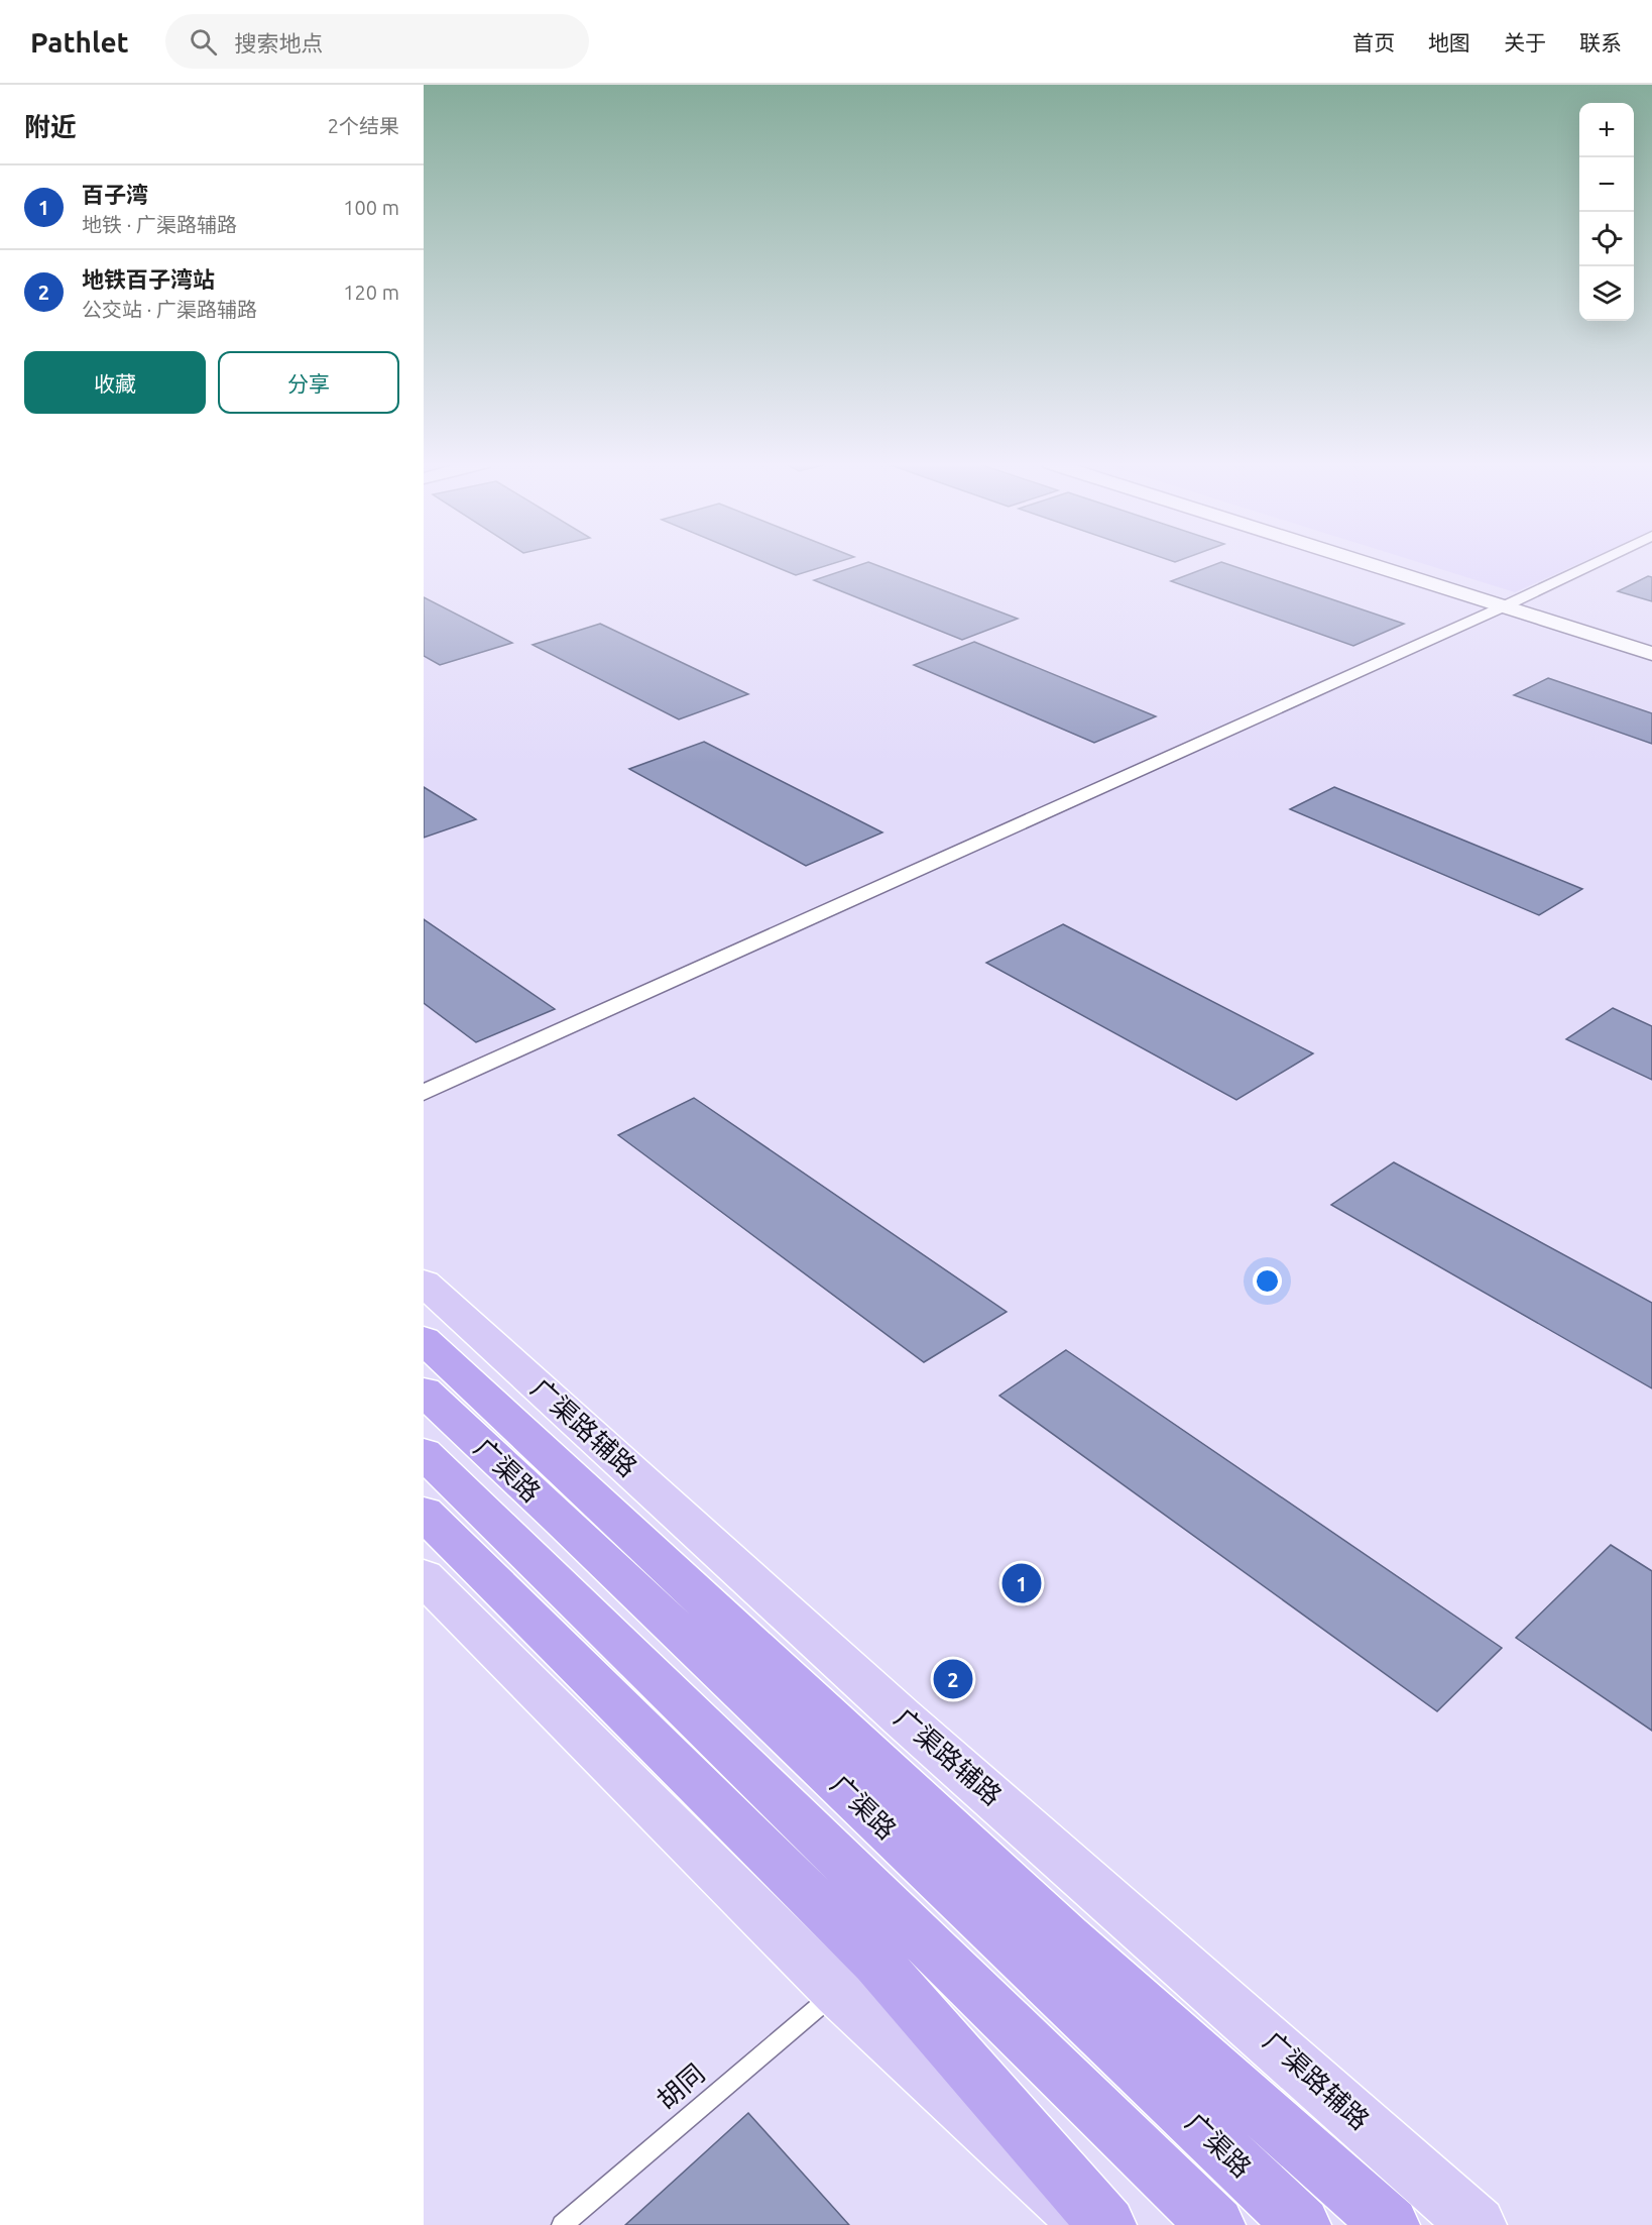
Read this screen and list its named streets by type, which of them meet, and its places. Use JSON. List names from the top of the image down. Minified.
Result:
{"streets":{"highway":["广渠路"],"main road":["广渠路辅路"],"lane":["胡同"]},"page":{"header":"Pathlet","search":"搜索地点","nav":["首页","地图","关于","联系"],"heading":["附近","2个结果"],"map_buttons":["+","−"],"list":[{"mark":"1","name":"百子湾","note":"地铁 · 广渠路辅路","value":"100 m"},{"mark":"2","name":"地铁百子湾站","note":"公交站 · 广渠路辅路","value":"120 m"}],"buttons":["收藏","分享"],"pins":["1","2"]}}
